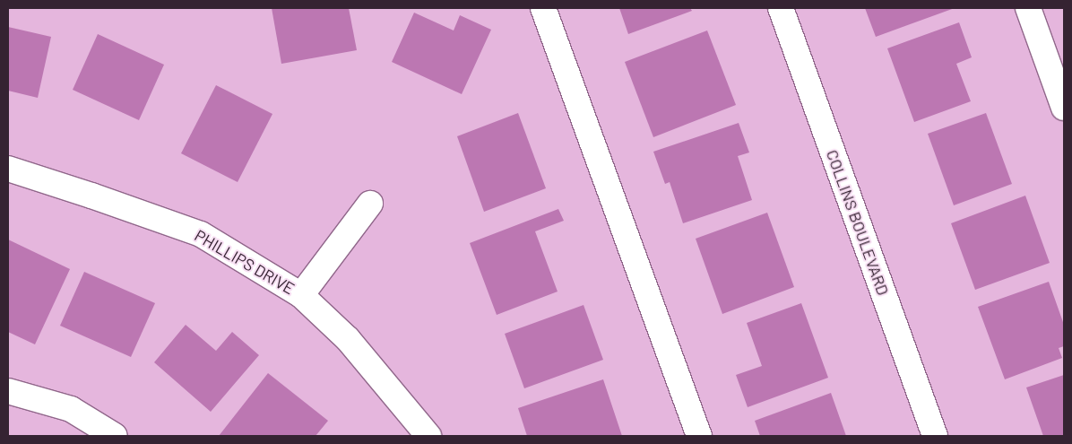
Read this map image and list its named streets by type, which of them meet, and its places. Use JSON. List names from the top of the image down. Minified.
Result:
{"streets":{"street":["COLLINS BOULEVARD","PHILLIPS DRIVE"]}}
